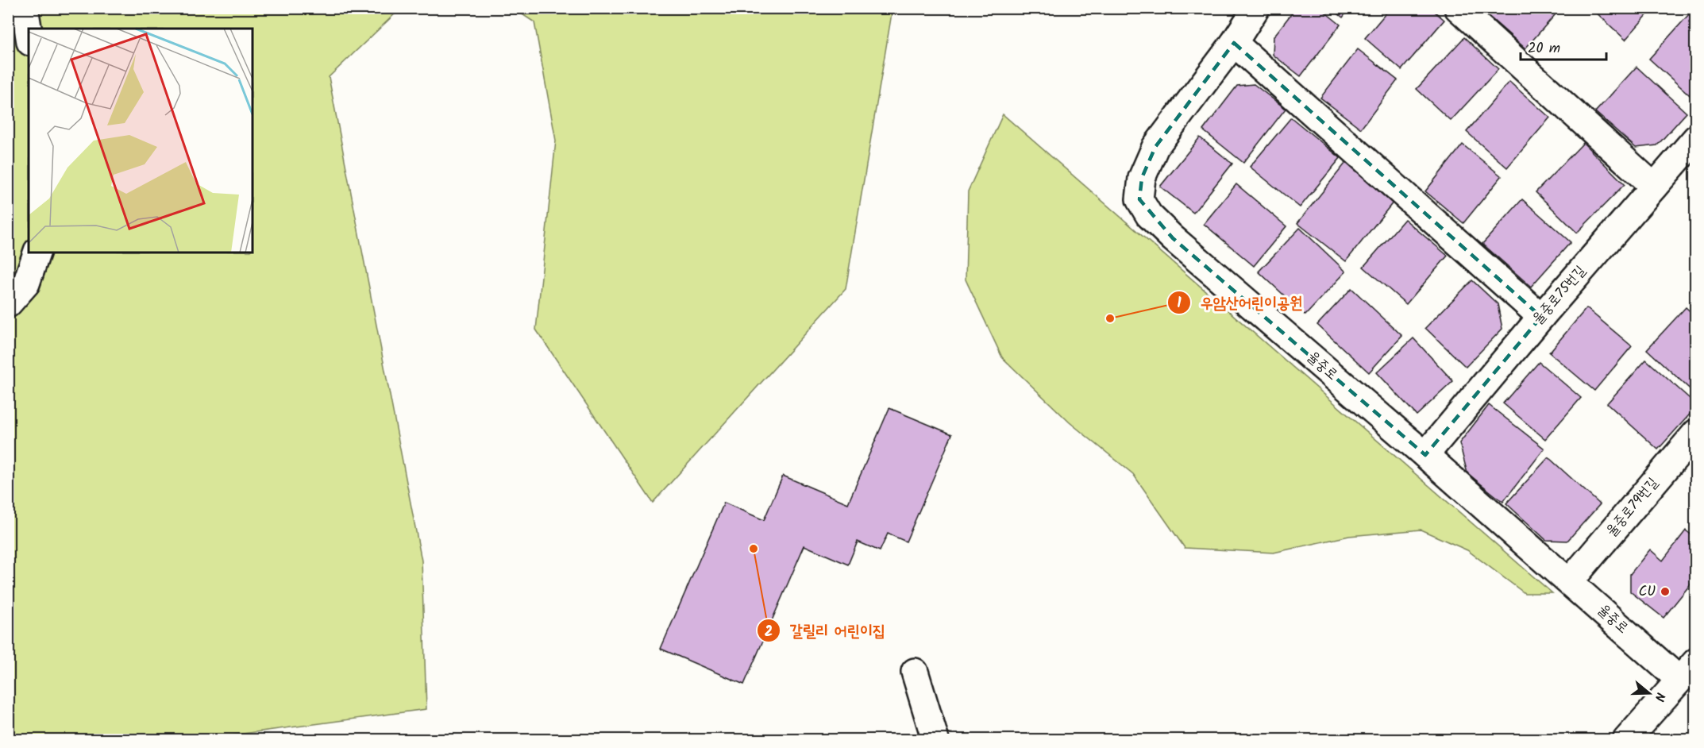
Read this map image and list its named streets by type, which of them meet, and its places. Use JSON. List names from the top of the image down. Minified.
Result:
{"streets":{"street":["율중로75번길","율중로","율중로79번길"]},"crossings":[["율중로75번길","율중로"],["율중로","율중로79번길"]],"places":["우암산어린이공원","갈릴리 어린이집","CU"],"scale_bar":"20 m","north":"right"}
